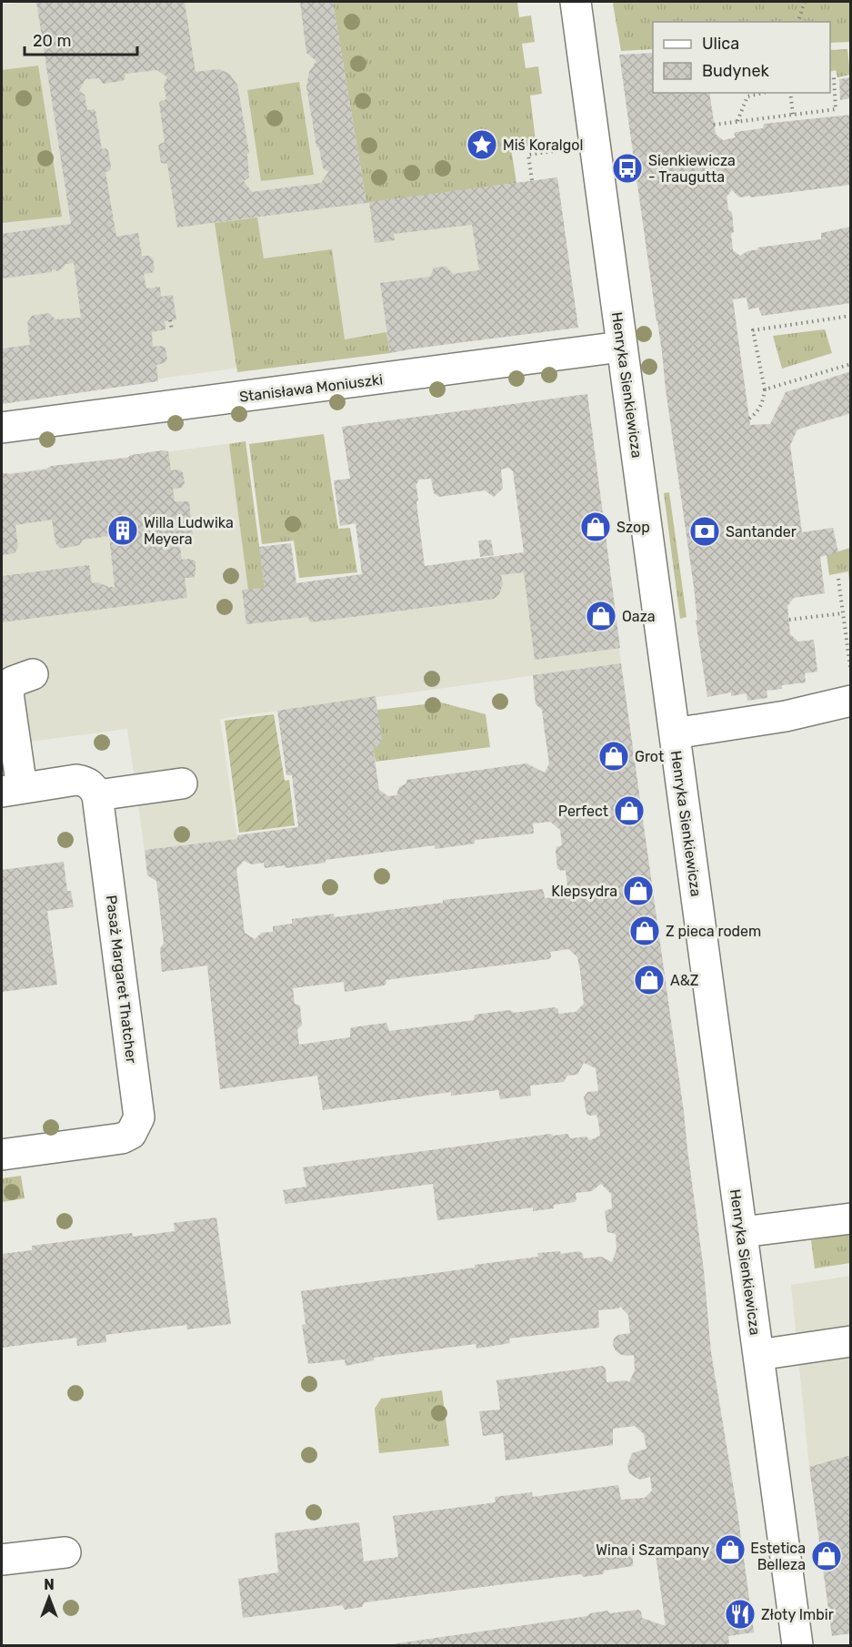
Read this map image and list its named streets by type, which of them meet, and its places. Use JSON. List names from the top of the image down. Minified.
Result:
{"streets":{"street":["Henryka Sienkiewicza","Stanisława Moniuszki","Pasaż Margaret Thatcher"]},"crossings":[["Henryka Sienkiewicza","Stanisława Moniuszki"]],"places":{"place":["Miś Koralgol"],"bus stop":["Sienkiewicza - Traugutta"],"shop":["Szop","Oaza","Grot","Perfect","Klepsydra","Z pieca rodem","A&Z","Wina i Szampany","Estetica Belleza"],"building":["Willa Ludwika Meyera"],"bank":["Santander"],"restaurant":["Złoty Imbir"]},"legend":["Ulica","Budynek"],"scale_bar":"20 m","north":"top"}
